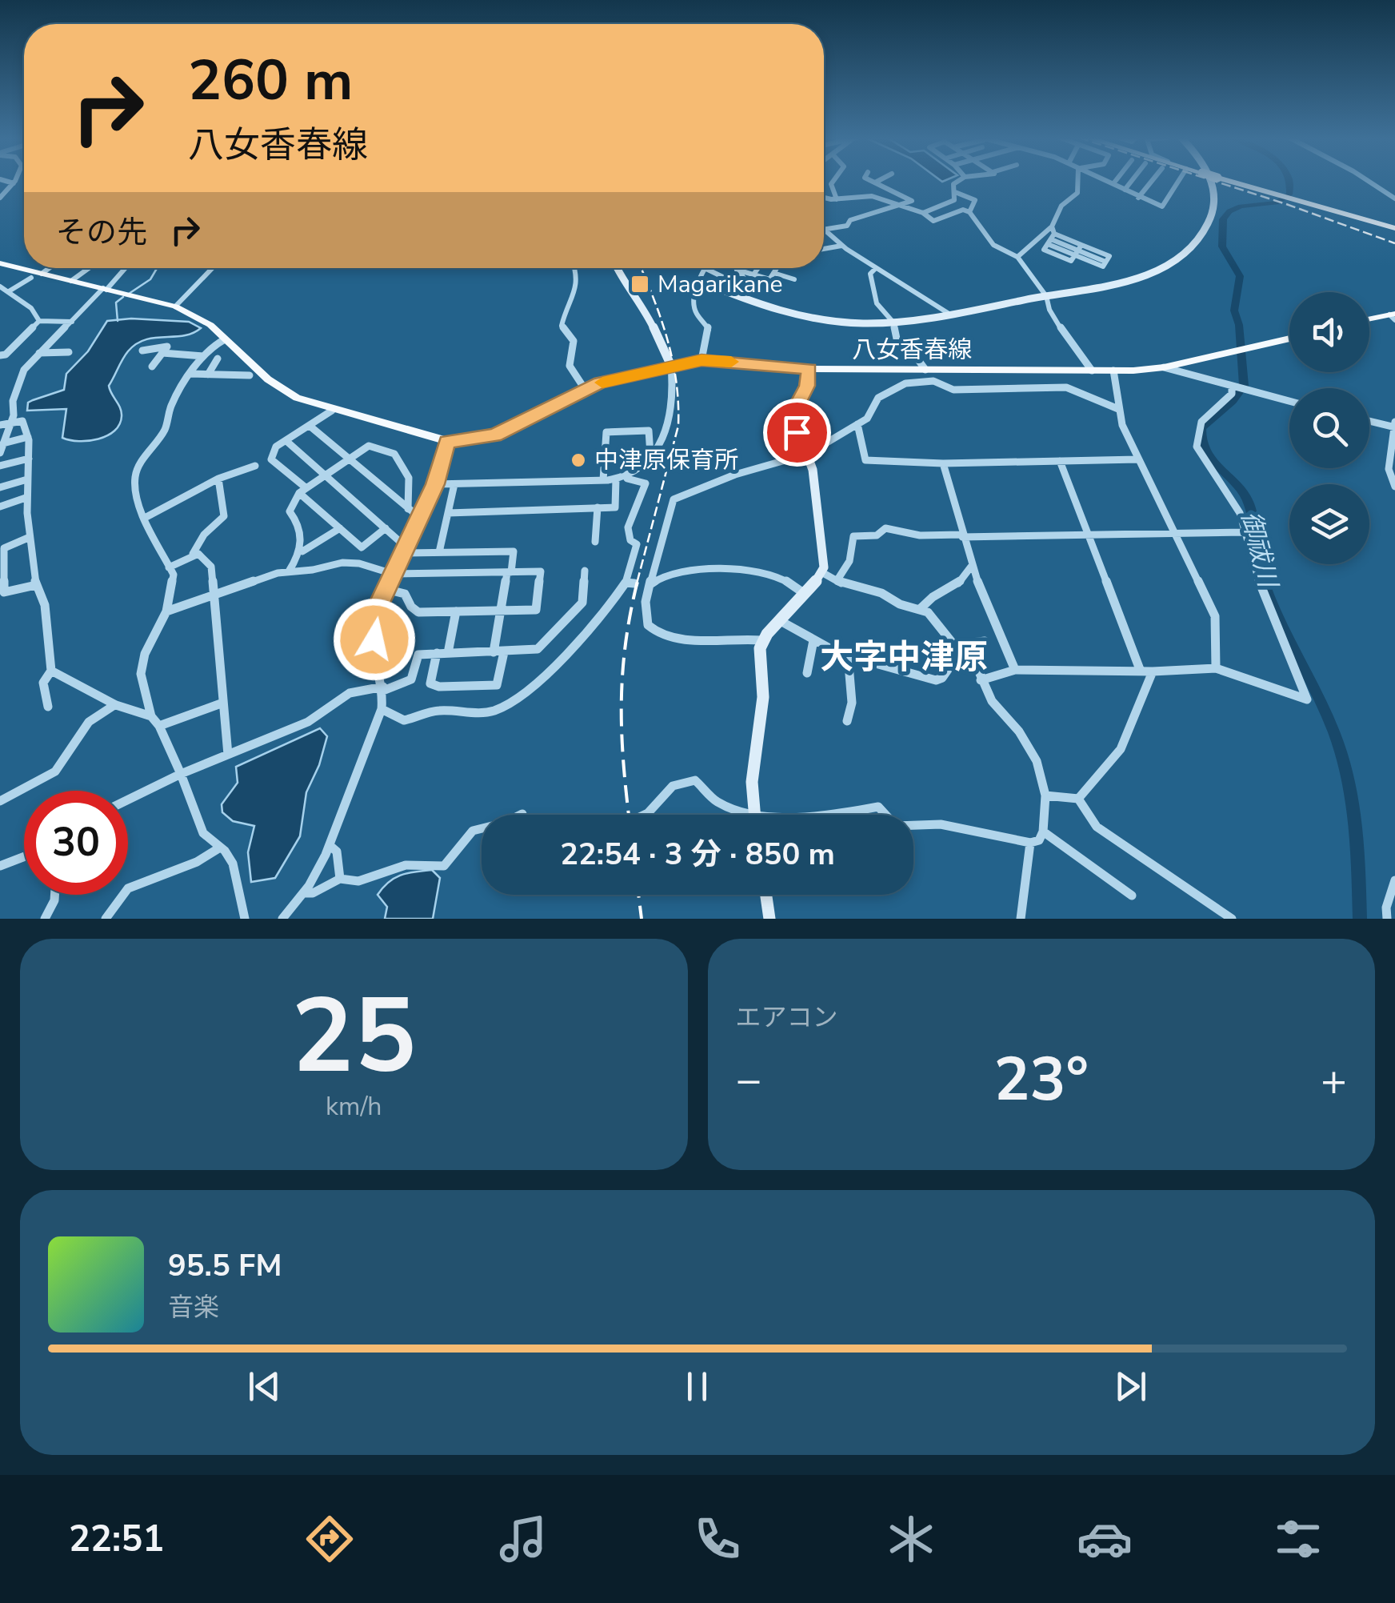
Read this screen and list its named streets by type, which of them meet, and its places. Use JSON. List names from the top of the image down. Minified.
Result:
{"streets":{"main road":["八女香春線"]},"districts":["大字中津原"],"water":["御祓川"],"places":{"transit":["Magarikane"],"other":["中津原保育所"]},"page":{"turn":["260 m","八女香春線"],"then":"その先","limit":"30","trip":"22:54 · 3 分 · 850 m","tile":[["25","km/h"],"エアコン"],"heat":["−","23°","+"],"song":["95.5 FM","音楽"],"tabs":"22:51"}}
